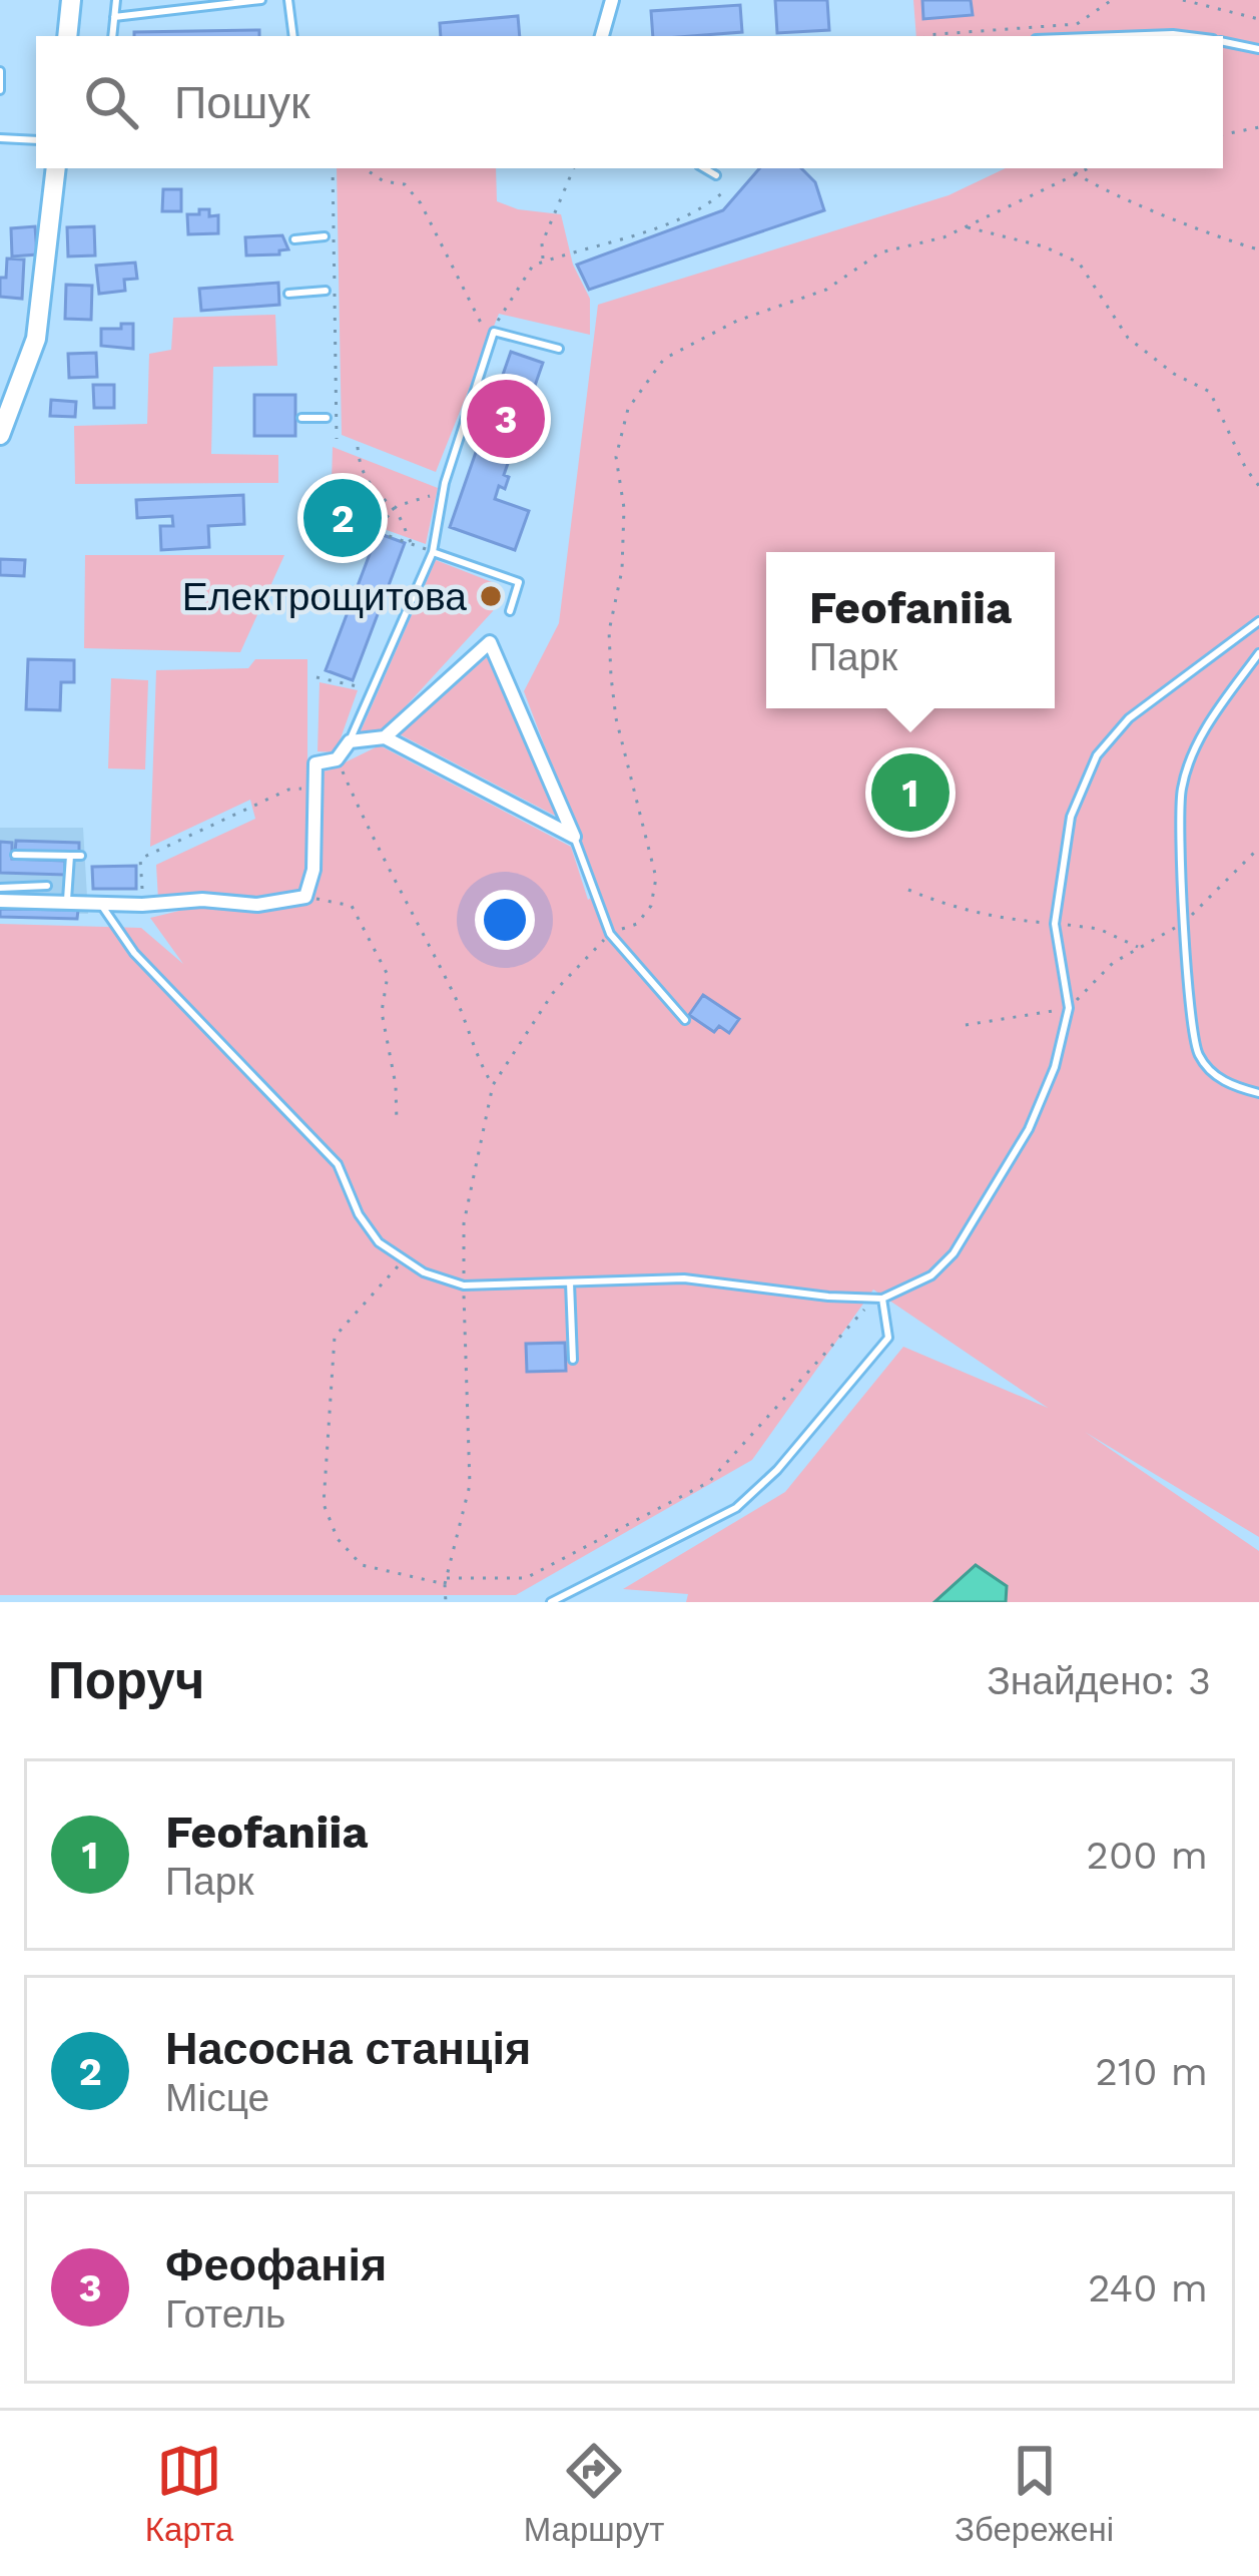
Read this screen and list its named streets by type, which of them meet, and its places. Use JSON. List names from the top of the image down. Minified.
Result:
{"places":["Електрощитова"],"page":{"search":"Пошук","pins":["3","2","1"],"popup":["Feofaniia","Парк"],"heading":["Поруч","Знайдено: 3"],"list":[{"mark":"1","name":"Feofaniia","note":"Парк","value":"200 m"},{"mark":"2","name":"Насосна станція","note":"Місце","value":"210 m"},{"mark":"3","name":"Феофанія","note":"Готель","value":"240 m"}],"nav":["Карта","Маршрут","Збережені"]}}
